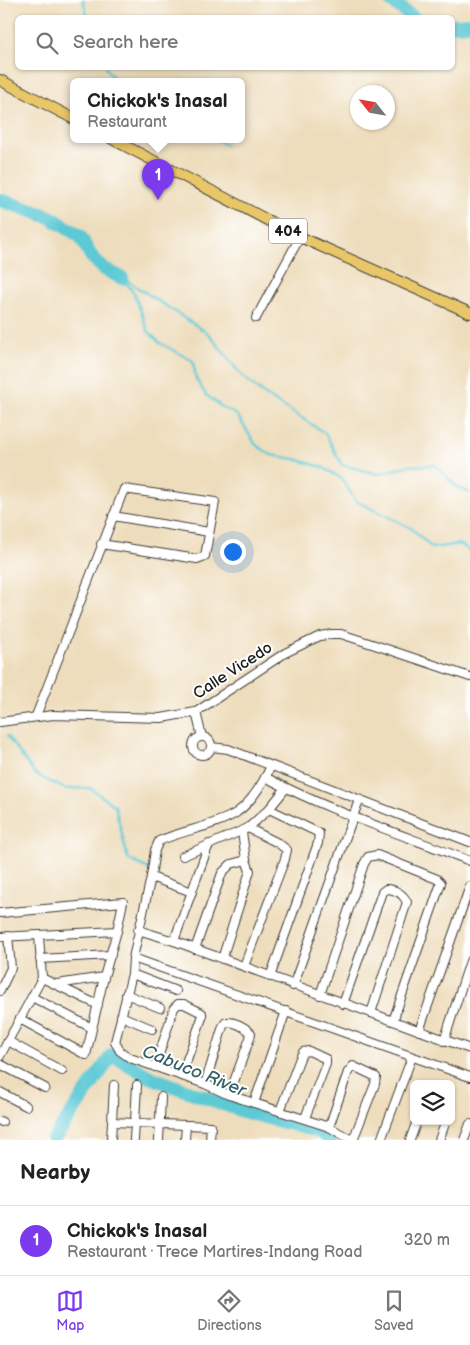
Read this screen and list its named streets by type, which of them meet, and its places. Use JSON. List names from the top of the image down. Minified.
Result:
{"streets":{"main road":["404"],"street":["Calle Vicedo"]},"water":["Cabuco River"],"north":"top left","page":{"search":"Search here","popup":["Chickok's Inasal","Restaurant"],"pins":"1","heading":"Nearby","list":[{"mark":"1","name":"Chickok's Inasal","note":"Restaurant · Trece Martires-Indang Road","value":"320 m"}],"nav":["Map","Directions","Saved"]}}
